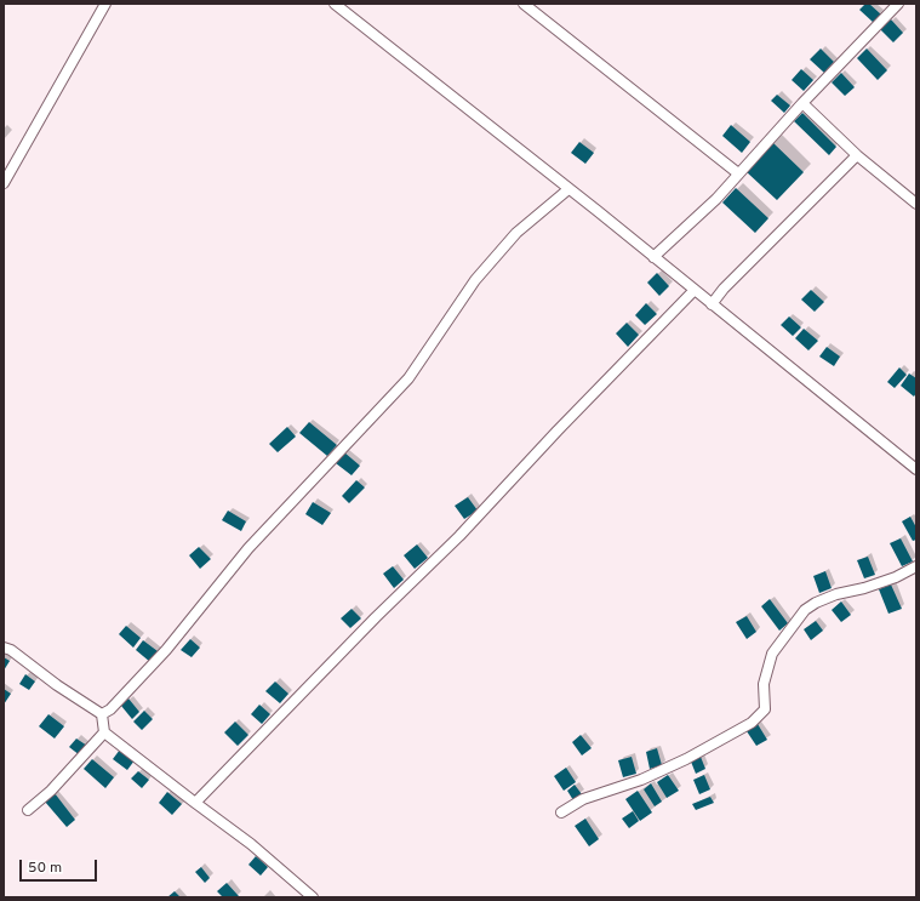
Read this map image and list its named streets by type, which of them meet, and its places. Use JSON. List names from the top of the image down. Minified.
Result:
{"scale_bar":"50 m"}
